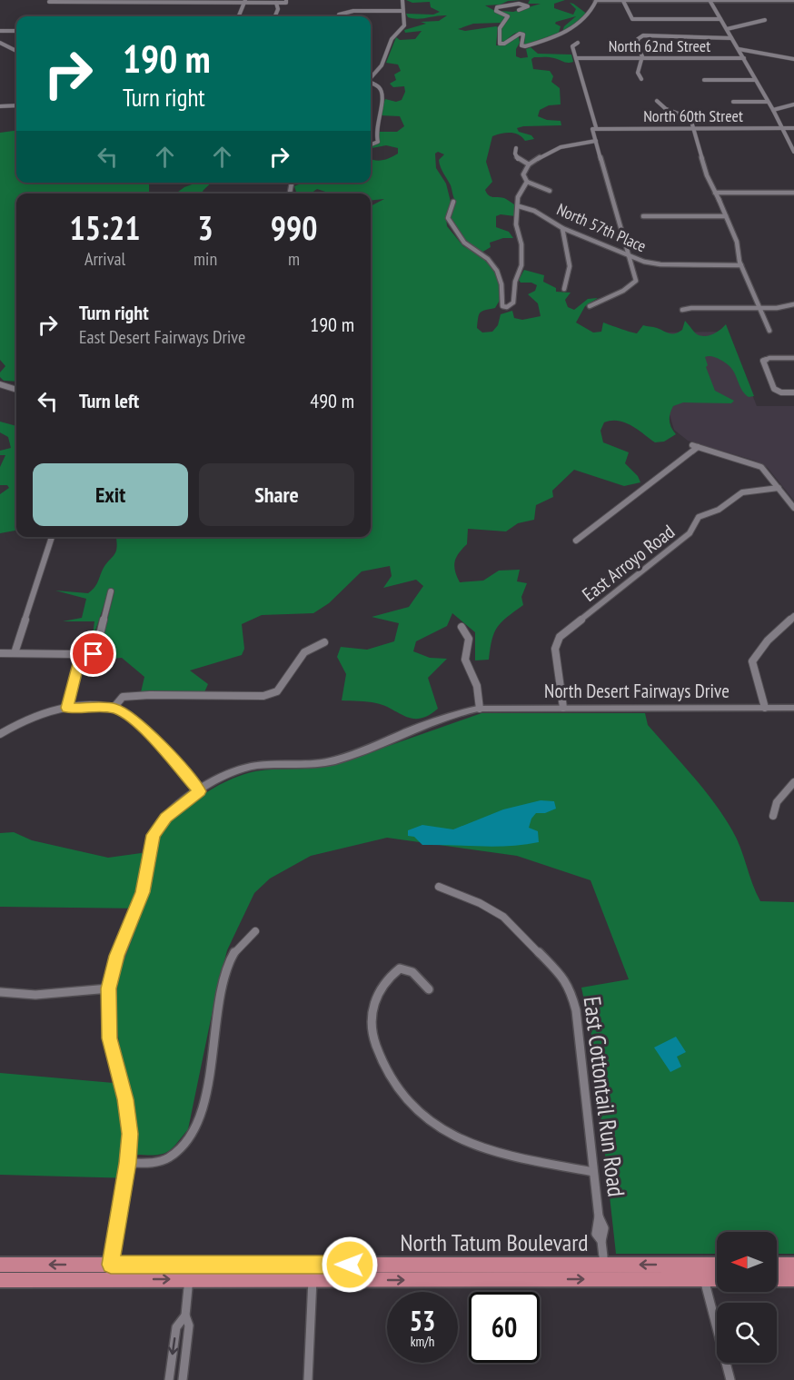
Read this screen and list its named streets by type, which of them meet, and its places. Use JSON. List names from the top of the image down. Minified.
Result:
{"streets":{"main road":["North Tatum Boulevard"],"street":["North 62nd Street","North 60th Street","North 57th Place","East Arroyo Road","North Desert Fairways Drive","East Cottontail Run Road"]},"crossings":[["East Arroyo Road","North Desert Fairways Drive"],["North Desert Fairways Drive","North Tatum Boulevard"],["East Cottontail Run Road","North Tatum Boulevard"]],"north":"left","page":{"turn":["190 m","Turn right"],"eta":["15:21","Arrival","3","min","990","m"],"list":[{"name":"Turn right","note":"East Desert Fairways Drive","value":"190 m"},{"name":"Turn left","value":"490 m"}],"buttons":["Exit","Share"],"speed":"53 km/h","limit":"60"}}
